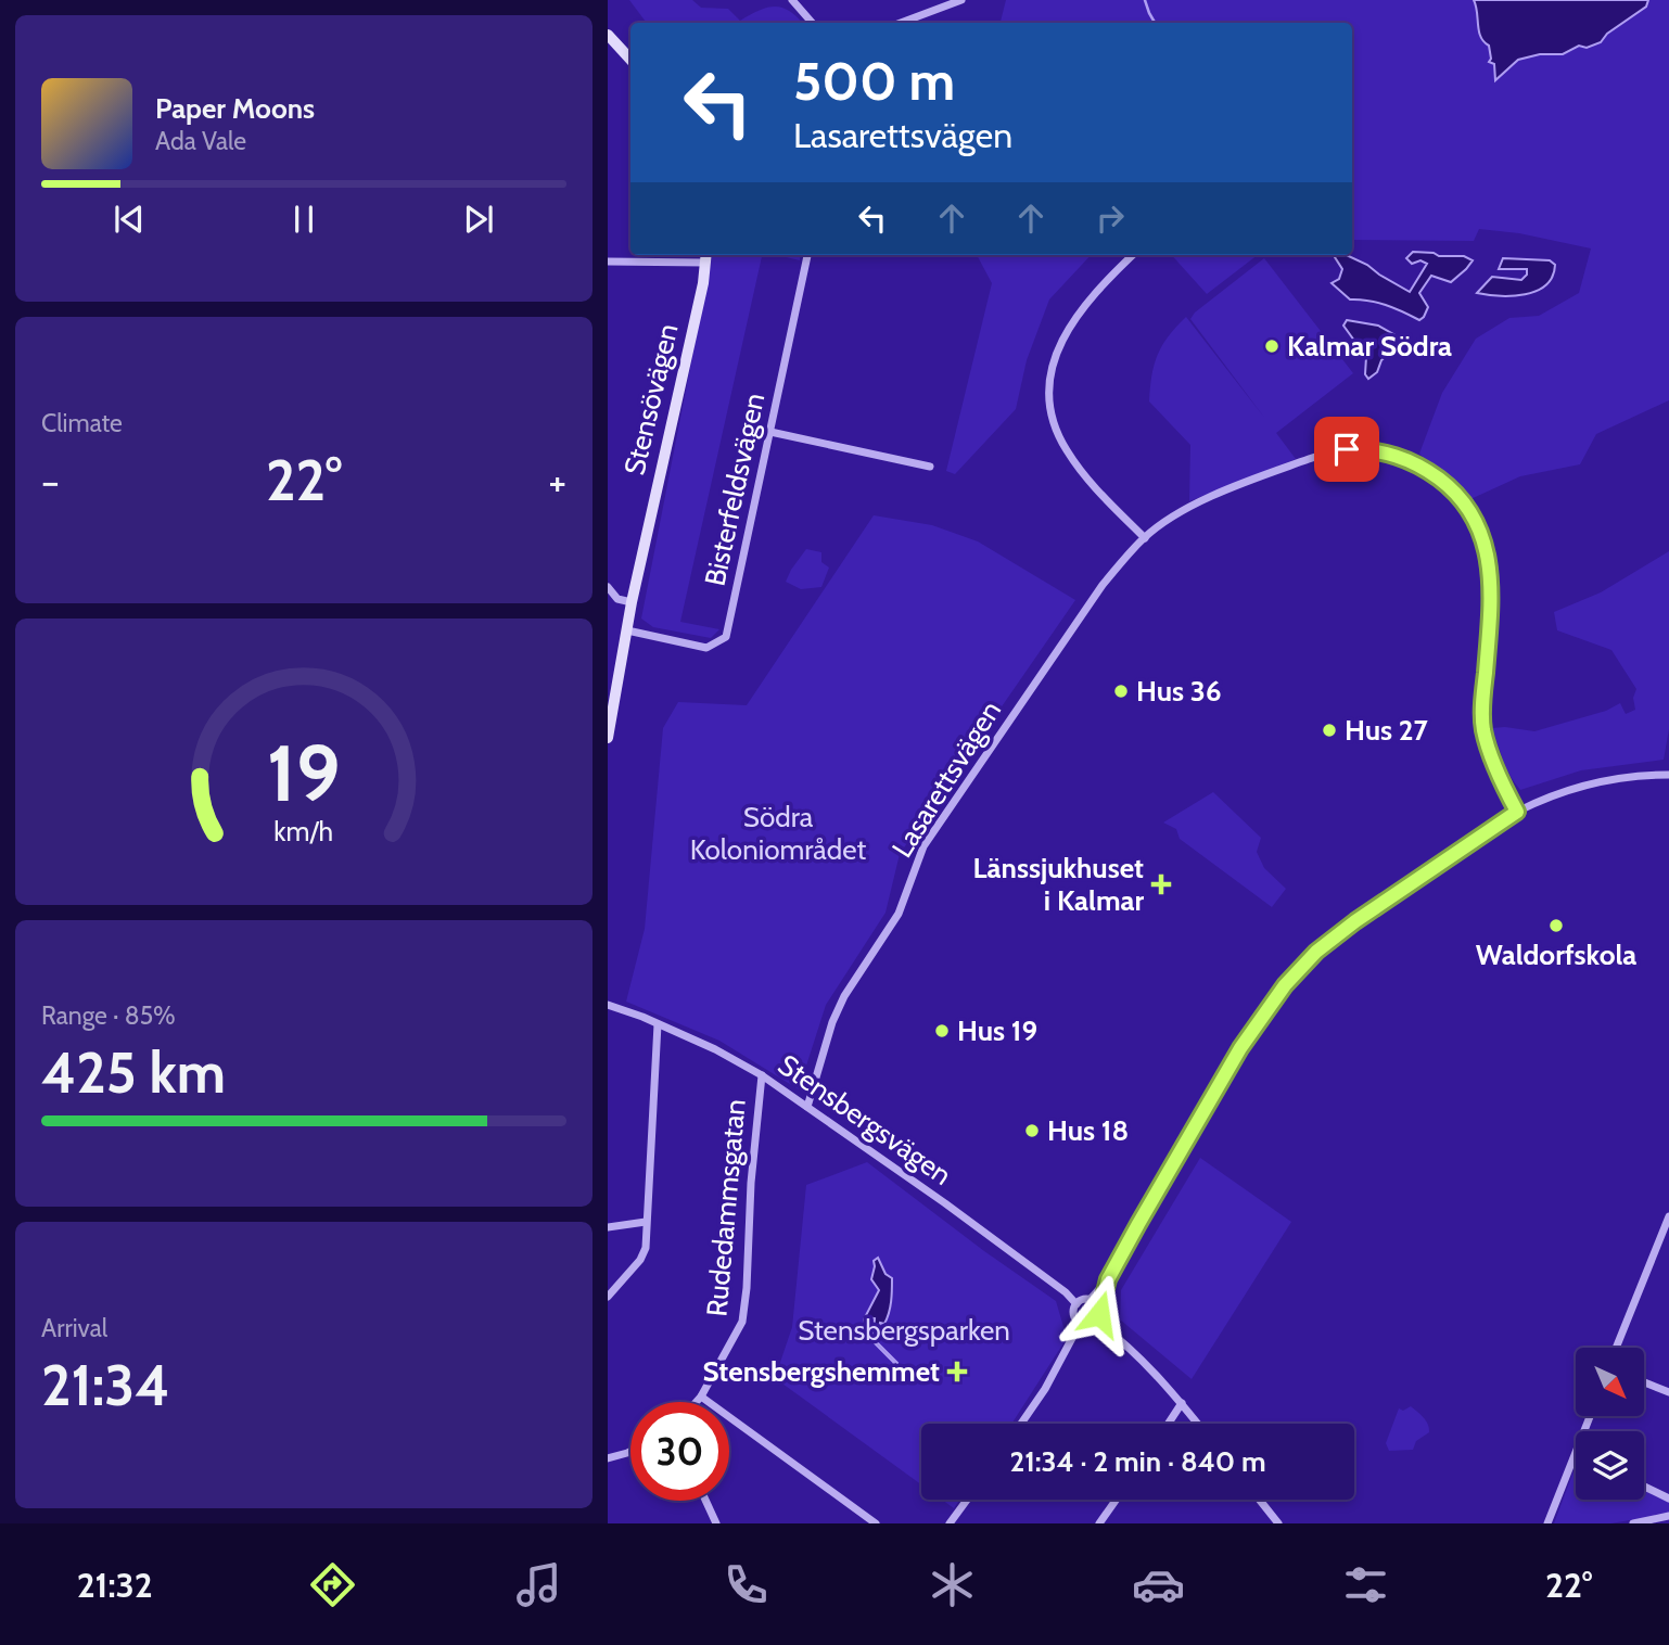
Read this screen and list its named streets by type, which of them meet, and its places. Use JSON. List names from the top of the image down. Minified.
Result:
{"streets":{"street":["Stensövägen","Bisterfeldsvägen","Lasarettsvägen","Stensbergsvägen","Rudedammsgatan"]},"crossings":[["Stensövägen","Bisterfeldsvägen"],["Lasarettsvägen","Stensbergsvägen"],["Stensbergsvägen","Rudedammsgatan"]],"parks":["Södra Koloniområdet","Stensbergsparken"],"places":{"other":["Kalmar Södra","Hus 36","Hus 27","Waldorfskola","Hus 19","Hus 18"],"health":["Länssjukhuset i Kalmar","Stensbergshemmet"]},"north":"bottom right","page":{"turn":["500 m","Lasarettsvägen"],"song":["Paper Moons","Ada Vale"],"tile":["Climate",["Range · 85%","425 km"],["Arrival","21:34"]],"heat":["−","22°","+"],"limit":"30","trip":"21:34 · 2 min · 840 m","tabs":["21:32","22°"],"gauge":["19","km/h"]}}
